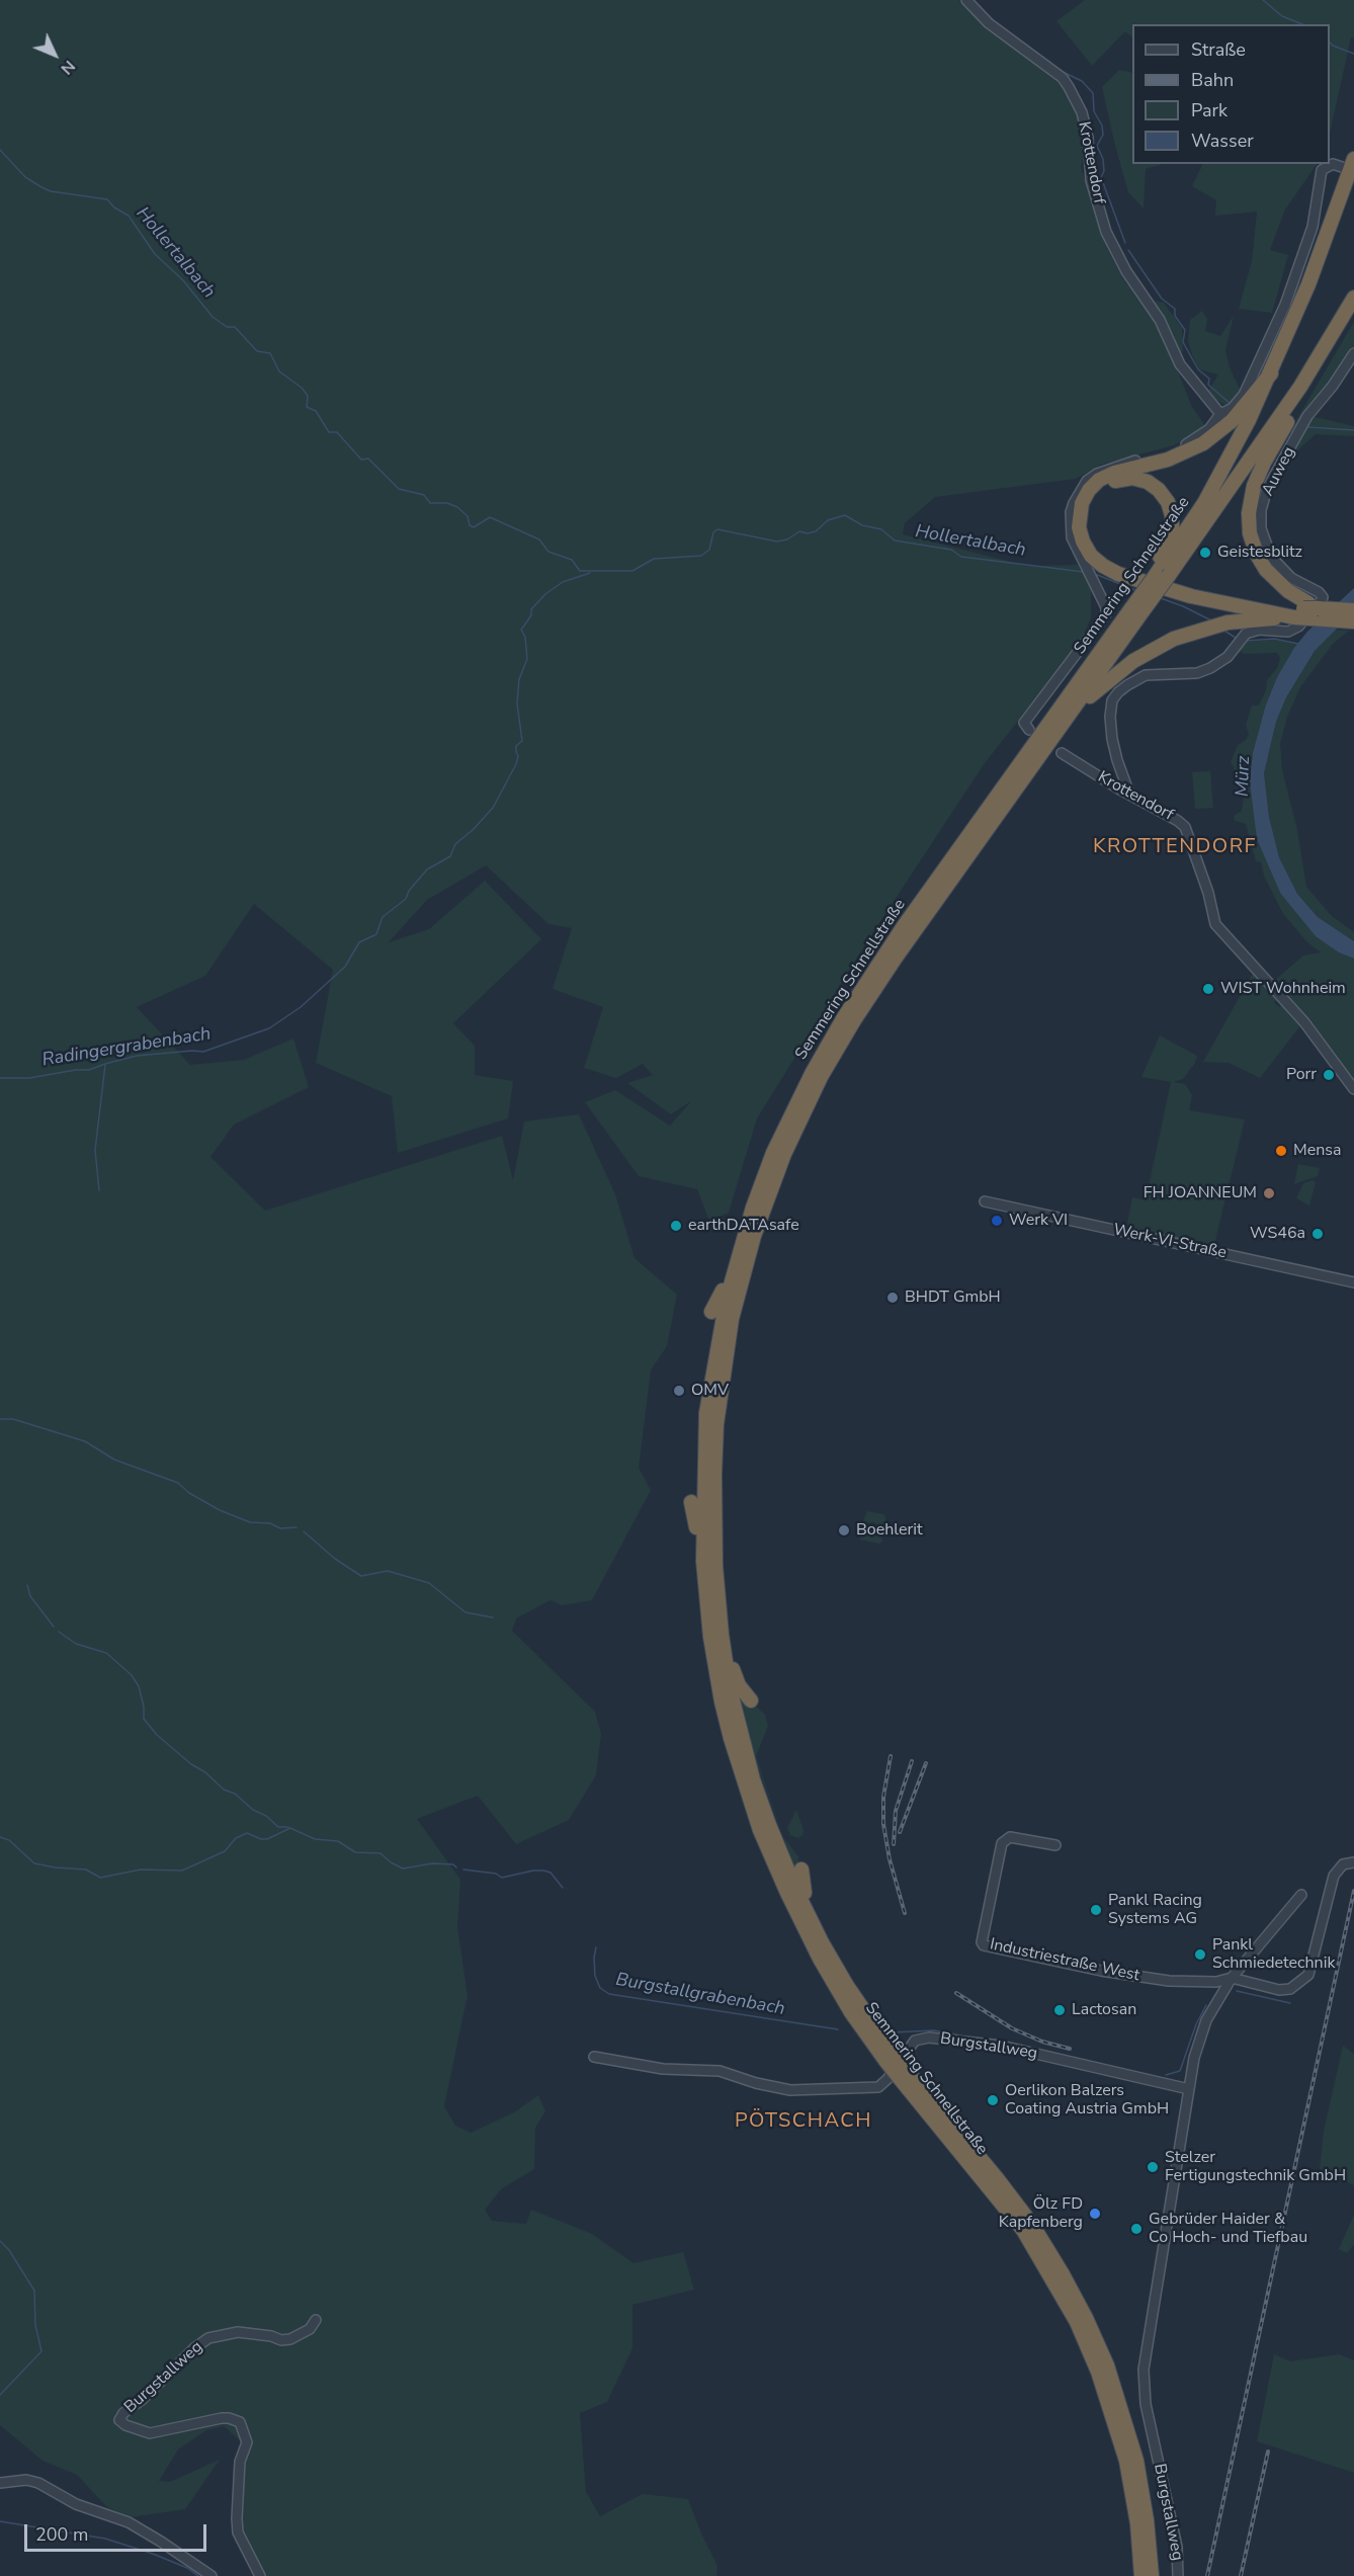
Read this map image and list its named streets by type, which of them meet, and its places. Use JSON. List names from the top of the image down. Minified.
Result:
{"streets":{"highway":["Semmering Schnellstraße"],"street":["Krottendorf","Auweg","Werk-VI-Straße","Industriestraße West","Burgstallweg"]},"crossings":[["Krottendorf","Auweg"],["Industriestraße West","Burgstallweg"]],"districts":["KROTTENDORF","PÖTSCHACH"],"water":["Hollertalbach","Mürz","Radingergrabenbach","Burgstallgrabenbach"],"places":["Geistesblitz","WIST Wohnheim","Porr","Mensa","FH JOANNEUM","Werk VI","earthDATAsafe","WS46a","BHDT GmbH","OMV","Boehlerit","Pankl Racing Systems AG","Pankl Schmiedetechnik","Lactosan","Oerlikon Balzers Coating Austria GmbH","Stelzer Fertigungstechnik GmbH","Ölz FD Kapfenberg","Gebrüder Haider & Co Hoch- und Tiefbau"],"legend":["Straße","Bahn","Park","Wasser"],"scale_bar":"200 m","north":"bottom right"}
